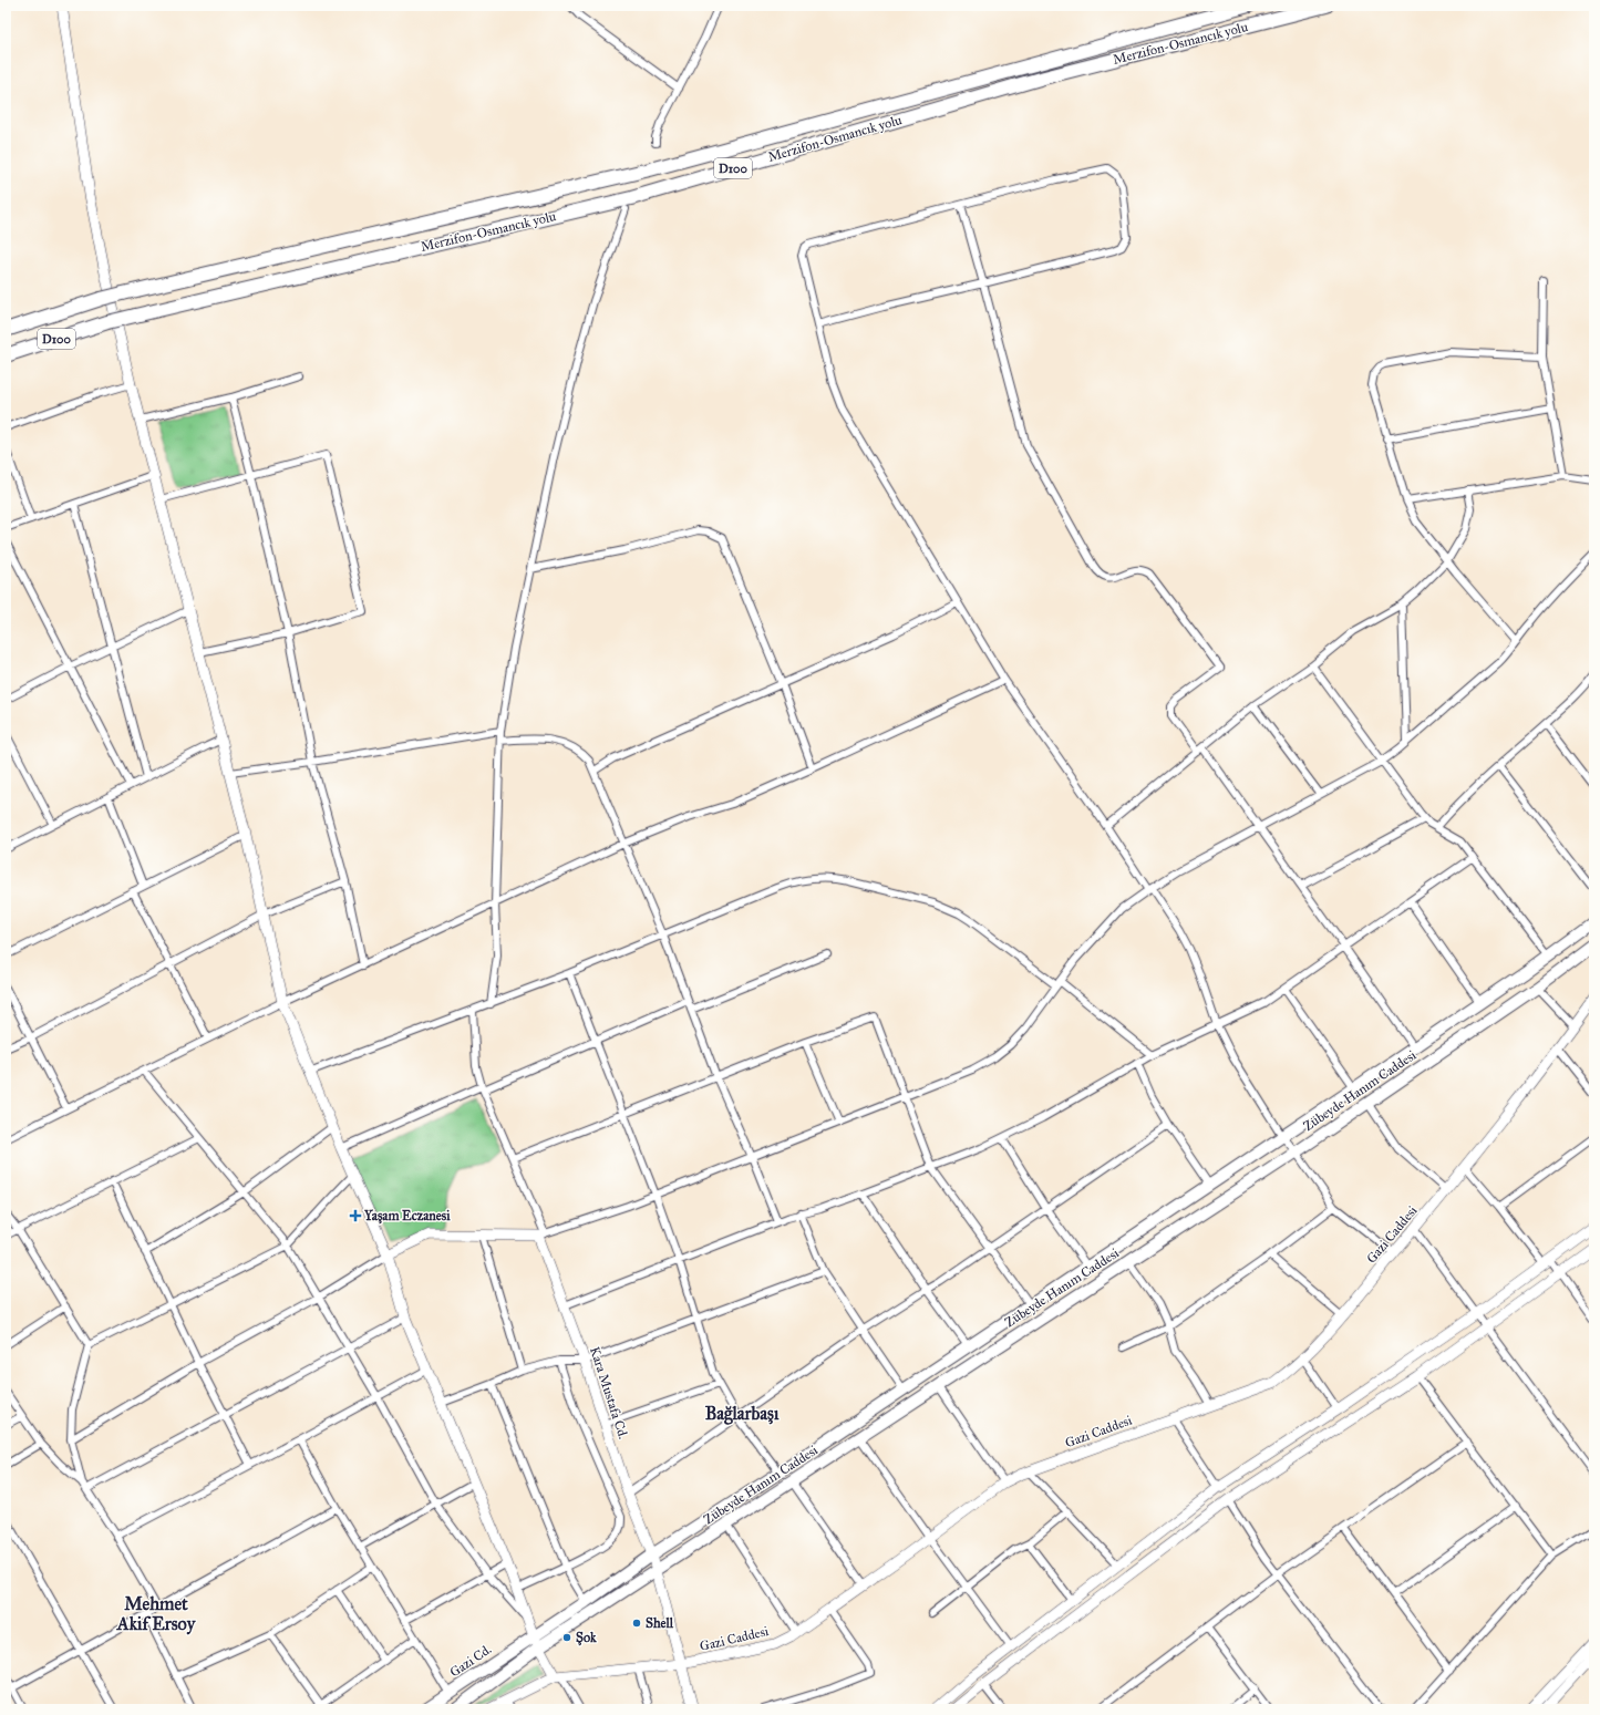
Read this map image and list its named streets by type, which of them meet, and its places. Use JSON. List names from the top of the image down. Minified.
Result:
{"streets":{"highway":["Merzifon-Osmancık yolu","D100"],"main road":["Zübeyde Hanım Caddesi","Gazi Cd."],"street":["Gazi Caddesi","Kara Mustafa Cd."]},"crossings":[["Zübeyde Hanım Caddesi","Kara Mustafa Cd."],["Gazi Caddesi","Kara Mustafa Cd."],["Kara Mustafa Cd.","Gazi Cd."]],"districts":["Bağlarbaşı","Mehmet Akif Ersoy"],"places":{"health":["Yaşam Eczanesi"],"other":["Shell","Şok"]}}
